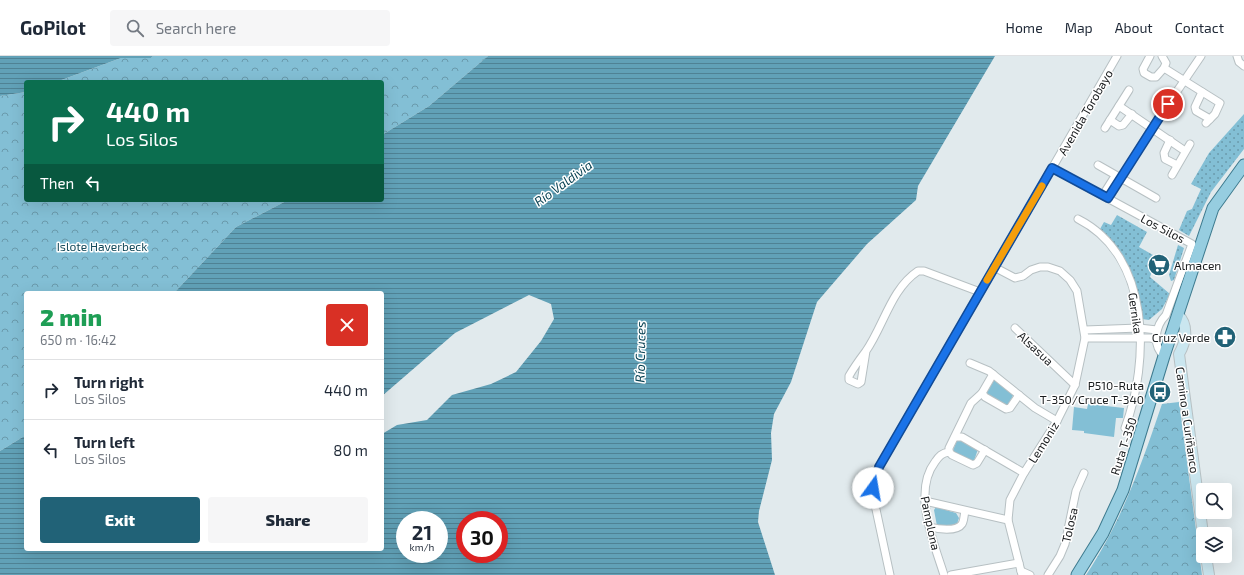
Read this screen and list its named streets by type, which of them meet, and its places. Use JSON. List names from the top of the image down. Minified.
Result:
{"streets":{"main road":["Ruta T-350"],"street":["Avenida Torobayo","Los Silos","Gernika","Alsasua","Camino a Curiñanco","Lemoniz","Pamplona","Tolosa"]},"crossings":[["Avenida Torobayo","Los Silos"],["Avenida Torobayo","Lemoniz"],["Alsasua","Lemoniz"],["Camino a Curiñanco","Ruta T-350"]],"water":["Río Valdivia","Río Cruces"],"parks":["Islote Haverbeck"],"places":{"supermarket":["Almacen"],"pharmacy":["Cruz Verde"],"bus stop":["P510-Ruta T-350/Cruce T-340"]},"page":{"header":"GoPilot","search":"Search here","nav":["Home","Map","About","Contact"],"turn":["440 m","Los Silos"],"then":"Then","heading":["2 min","650 m · 16:42"],"list":[{"name":"Turn right","note":"Los Silos","value":"440 m"},{"name":"Turn left","note":"Los Silos","value":"80 m"}],"buttons":["Exit","Share"],"speed":"21 km/h","limit":"30"}}
